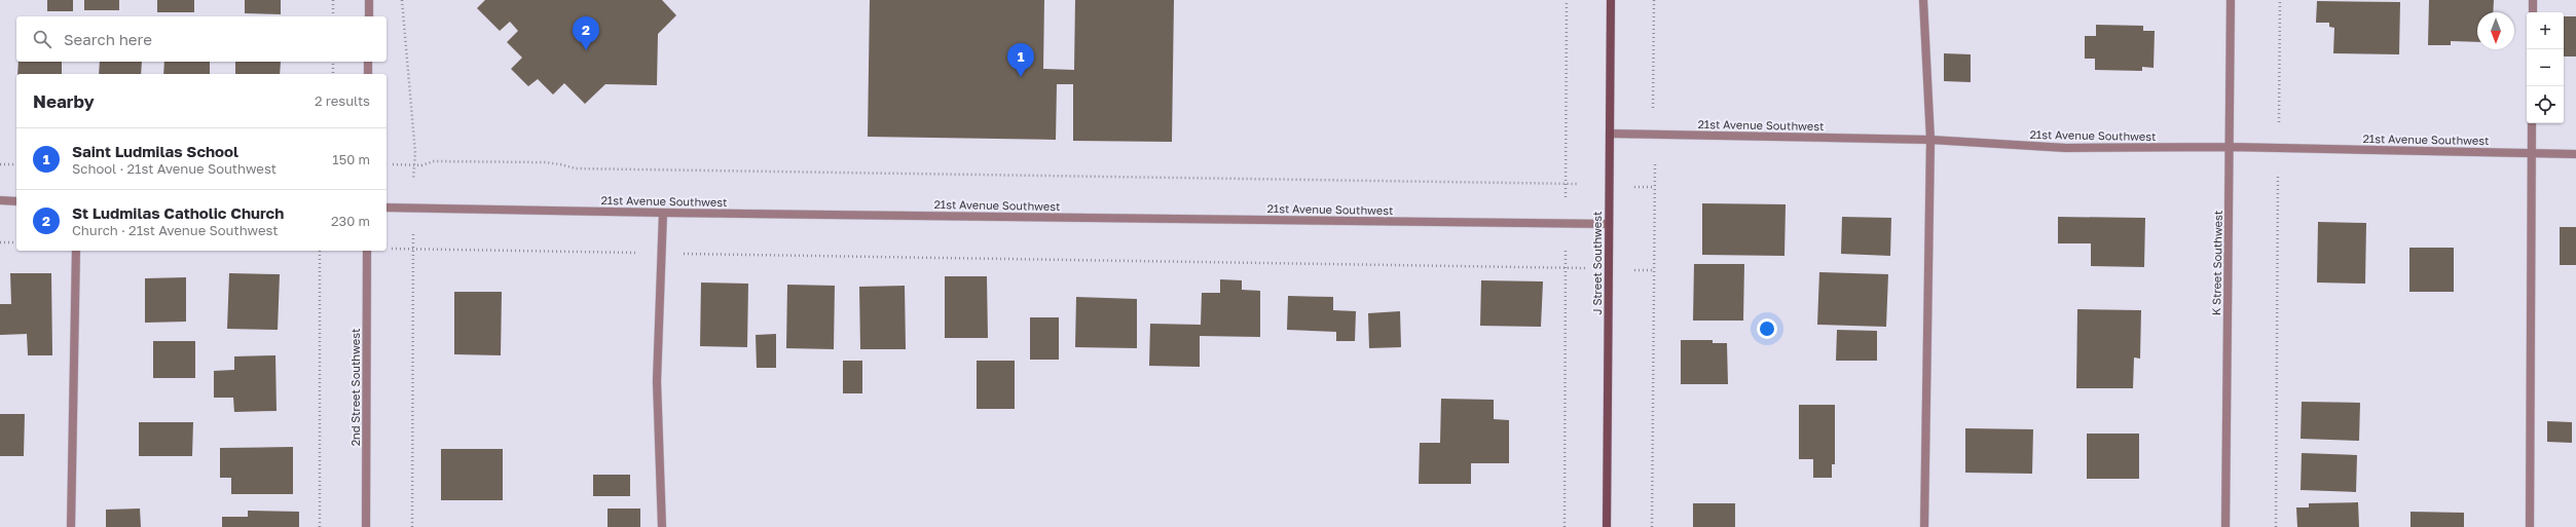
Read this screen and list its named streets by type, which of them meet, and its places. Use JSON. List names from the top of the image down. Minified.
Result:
{"streets":{"street":["21st Avenue Southwest","J Street Southwest","K Street Southwest","2nd Street Southwest"]},"crossings":[["21st Avenue Southwest","J Street Southwest"],["21st Avenue Southwest","K Street Southwest"]],"north":"bottom","page":{"map_buttons":["+","−"],"pins":["2","1"],"search":"Search here","heading":["Nearby","2 results"],"list":[{"mark":"1","name":"Saint Ludmilas School","note":"School · 21st Avenue Southwest","value":"150 m"},{"mark":"2","name":"St Ludmilas Catholic Church","note":"Church · 21st Avenue Southwest","value":"230 m"}]}}
